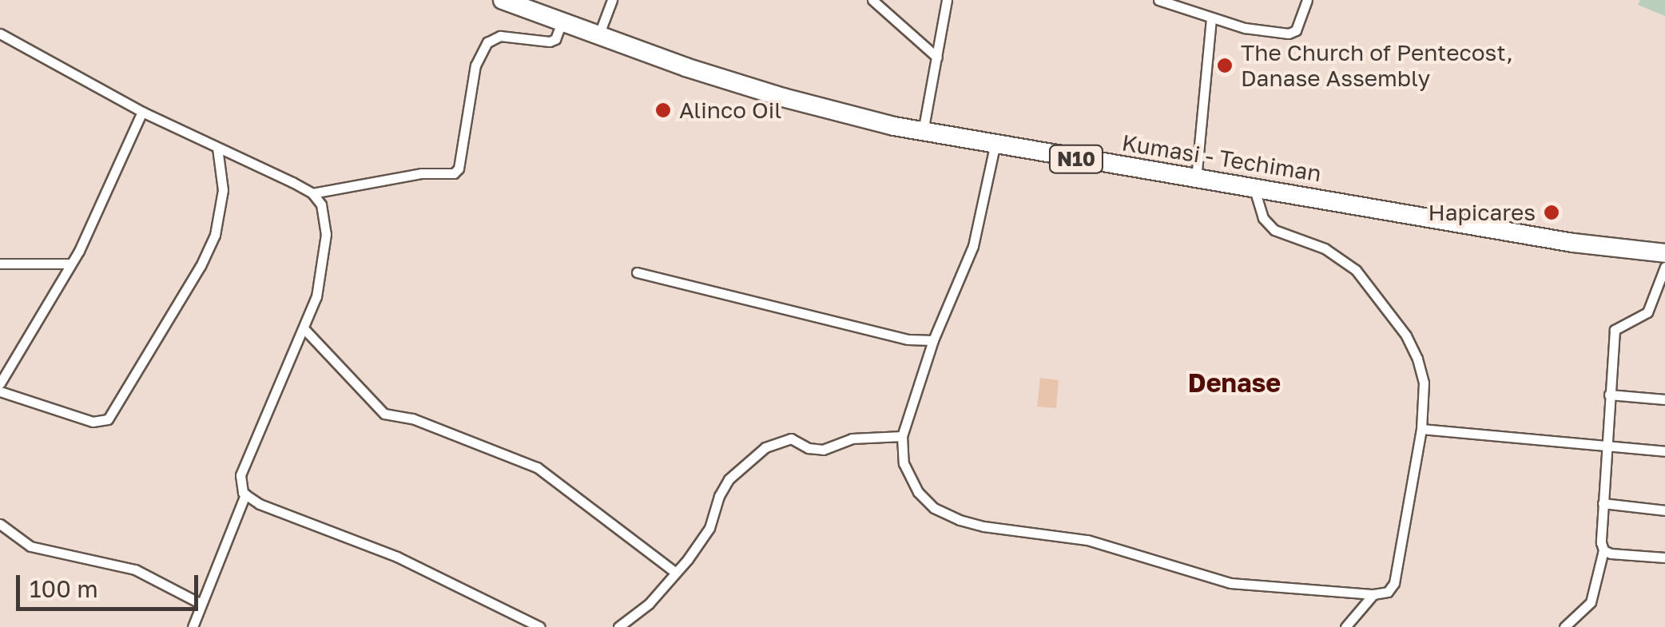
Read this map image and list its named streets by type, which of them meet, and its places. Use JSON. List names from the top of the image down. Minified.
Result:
{"streets":{"highway":["Kumasi - Techiman","N10"]},"districts":["Denase"],"places":["The Church of Pentecost, Danase Assembly","Alinco Oil","Hapicares"],"scale_bar":"100 m"}
